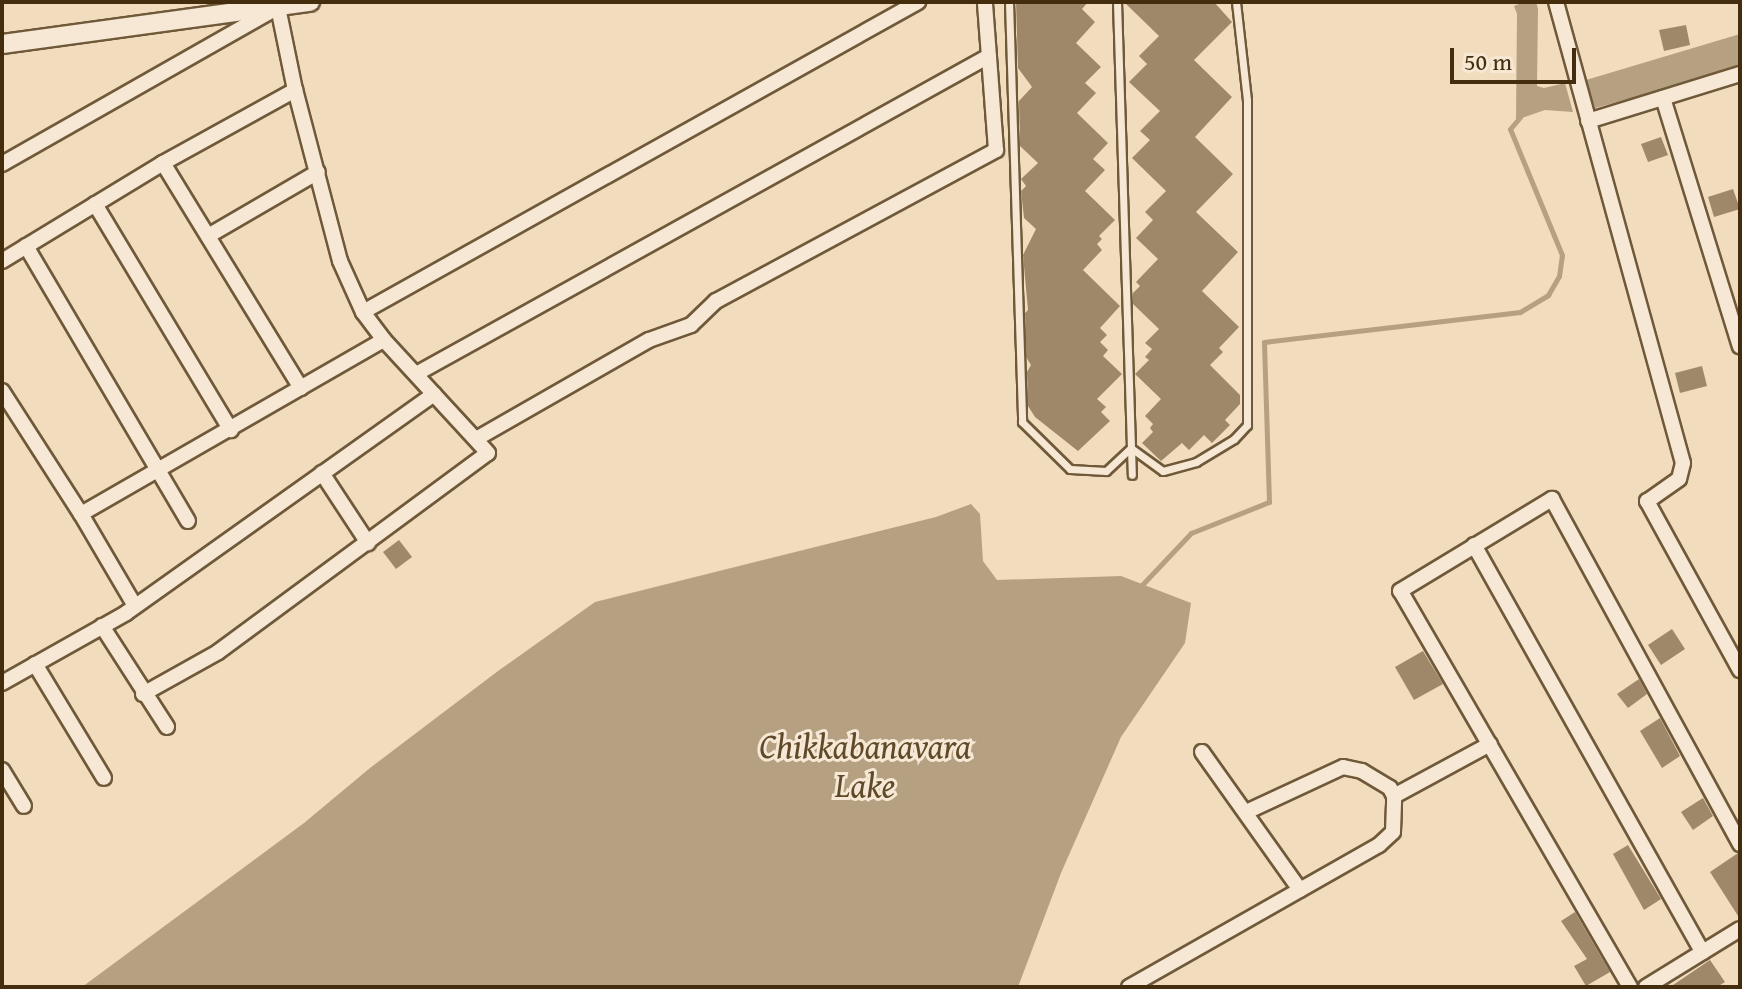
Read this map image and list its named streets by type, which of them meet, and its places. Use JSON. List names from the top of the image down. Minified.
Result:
{"water":["Chikkabanavara Lake"],"scale_bar":"50 m"}
